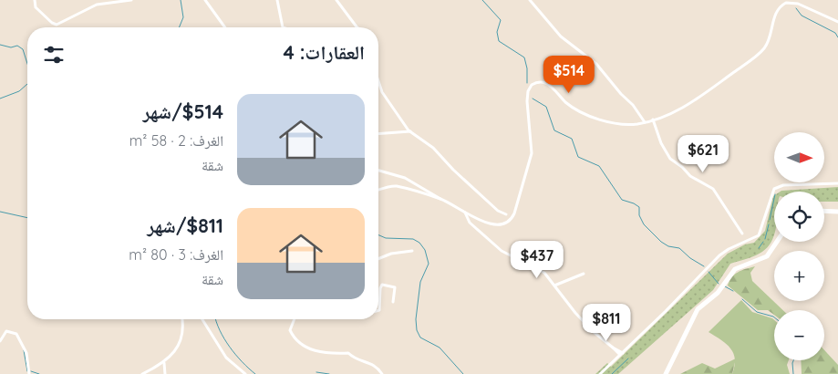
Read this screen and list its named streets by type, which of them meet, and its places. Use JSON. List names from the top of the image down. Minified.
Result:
{"north":"right","page":{"heading":"العقارات: 4","price":["$514","$621","$437","$811"],"list":[{"name":"$514/شهر","note":"الغرف: 2 · 58 m² · شقة"},{"name":"$811/شهر","note":"الغرف: 3 · 80 m² · شقة"}],"map_buttons":["+","−"]}}
